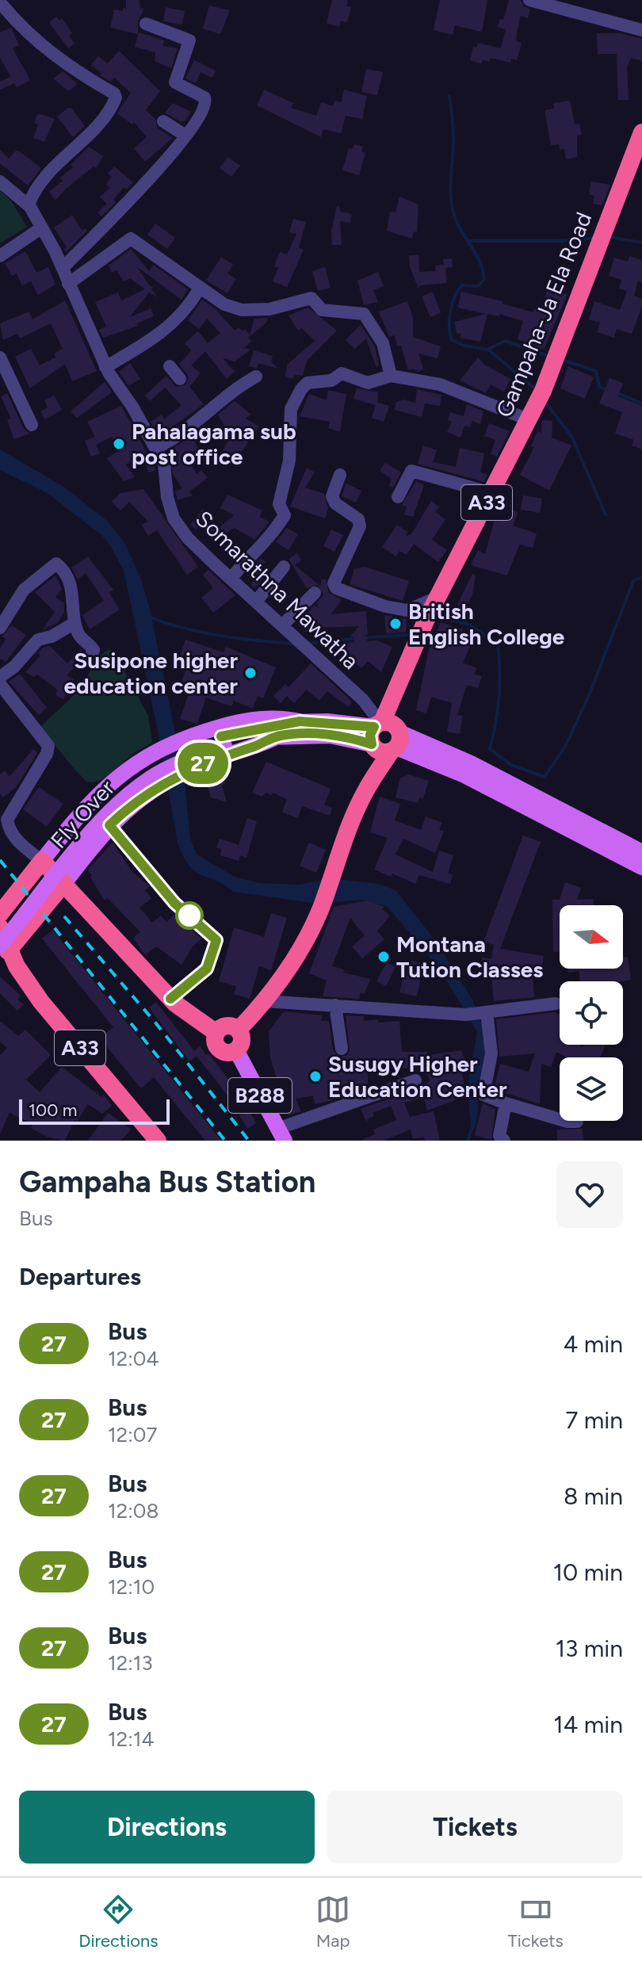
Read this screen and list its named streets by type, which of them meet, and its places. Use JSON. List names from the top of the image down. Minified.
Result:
{"streets":{"highway":["Gampaha-Ja Ela Road","A33"],"main road":["Fly Over","B288"],"street":["Somarathna Mawatha"]},"crossings":[["Gampaha-Ja Ela Road","Somarathna Mawatha"],["Gampaha-Ja Ela Road","B288"],["A33","Fly Over"]],"places":["Pahalagama sub post office","British English College","Susipone higher education center","Montana Tution Classes","Susugy Higher Education Center"],"lines":["bus line 27"],"scale_bar":"100 m","north":"right","page":{"on_map":"27","scale":"100 m","heading":[["Gampaha Bus Station","Bus"],"Departures"],"list":[{"mark":"27","name":"Bus","note":"12:04","value":"4 min"},{"mark":"27","name":"Bus","note":"12:07","value":"7 min"},{"mark":"27","name":"Bus","note":"12:08","value":"8 min"},{"mark":"27","name":"Bus","note":"12:10","value":"10 min"},{"mark":"27","name":"Bus","note":"12:13","value":"13 min"},{"mark":"27","name":"Bus","note":"12:14","value":"14 min"}],"buttons":["Directions","Tickets"],"tabs":["Directions","Map","Tickets"]}}
